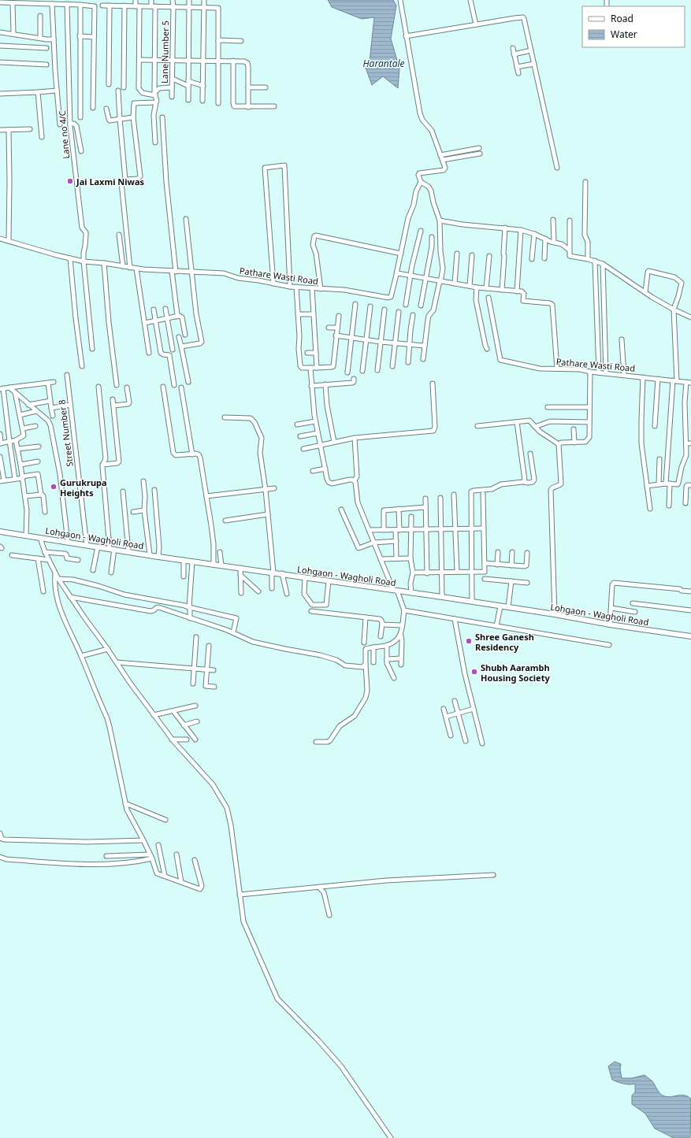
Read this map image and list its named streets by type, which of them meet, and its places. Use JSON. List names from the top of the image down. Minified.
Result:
{"streets":{"main road":["Lohgaon - Wagholi Road"],"street":["Lane Number 5","Lane no 4/C","Pathare Wasti Road","Street Number 8"]},"crossings":[["Lane no 4/C","Pathare Wasti Road"],["Street Number 8","Lohgaon - Wagholi Road"]],"water":["Harantale"],"places":["Jai Laxmi Niwas","Gurukrupa Heights","Shree Ganesh Residency","Shubh Aarambh Housing Society"],"legend":["Road","Water"]}
